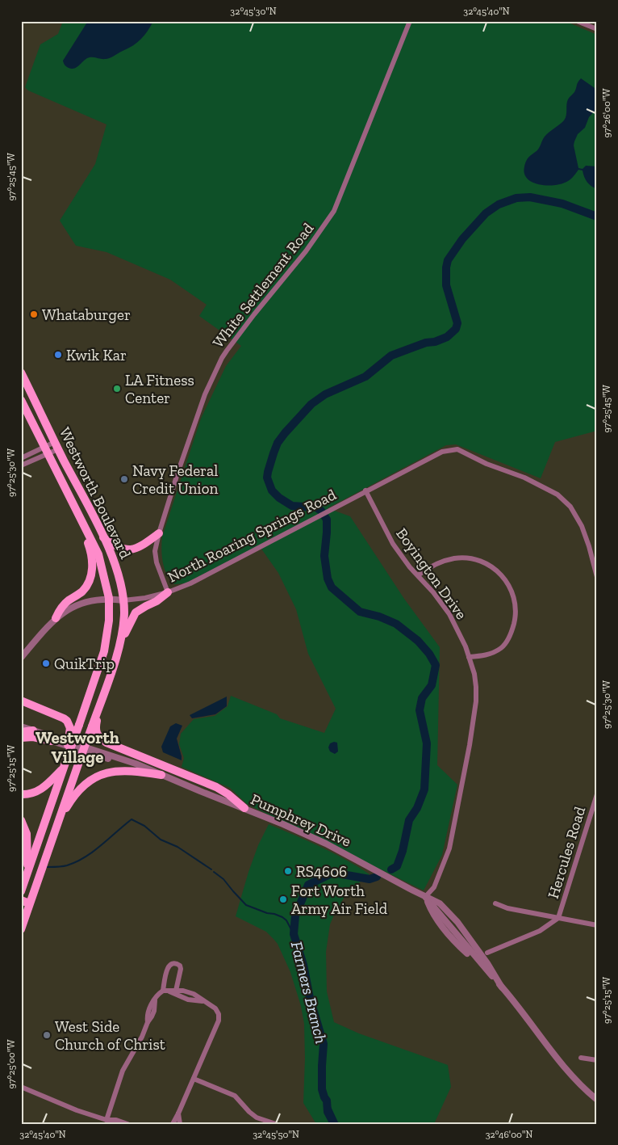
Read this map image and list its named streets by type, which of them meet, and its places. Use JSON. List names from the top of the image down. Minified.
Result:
{"streets":{"main road":["Westworth Boulevard"],"street":["White Settlement Road","North Roaring Springs Road","Boyington Drive","Pumphrey Drive","Hercules Road"]},"crossings":[["White Settlement Road","North Roaring Springs Road"],["Westworth Boulevard","North Roaring Springs Road"],["North Roaring Springs Road","Boyington Drive"],["Boyington Drive","Pumphrey Drive"]],"districts":["Westworth Village"],"water":["Farmers Branch"],"places":["Whataburger","Kwik Kar","LA Fitness Center","Navy Federal Credit Union","QuikTrip","RS4606","Fort Worth Army Air Field","West Side Church of Christ"],"coordinates":["32°45'30\"N","32°45'40\"N","97°26'00\"W","97°25'45\"W","97°25'30\"W","97°25'15\"W","97°25'00\"W","32°45'50\"N","32°46'00\"N"]}
